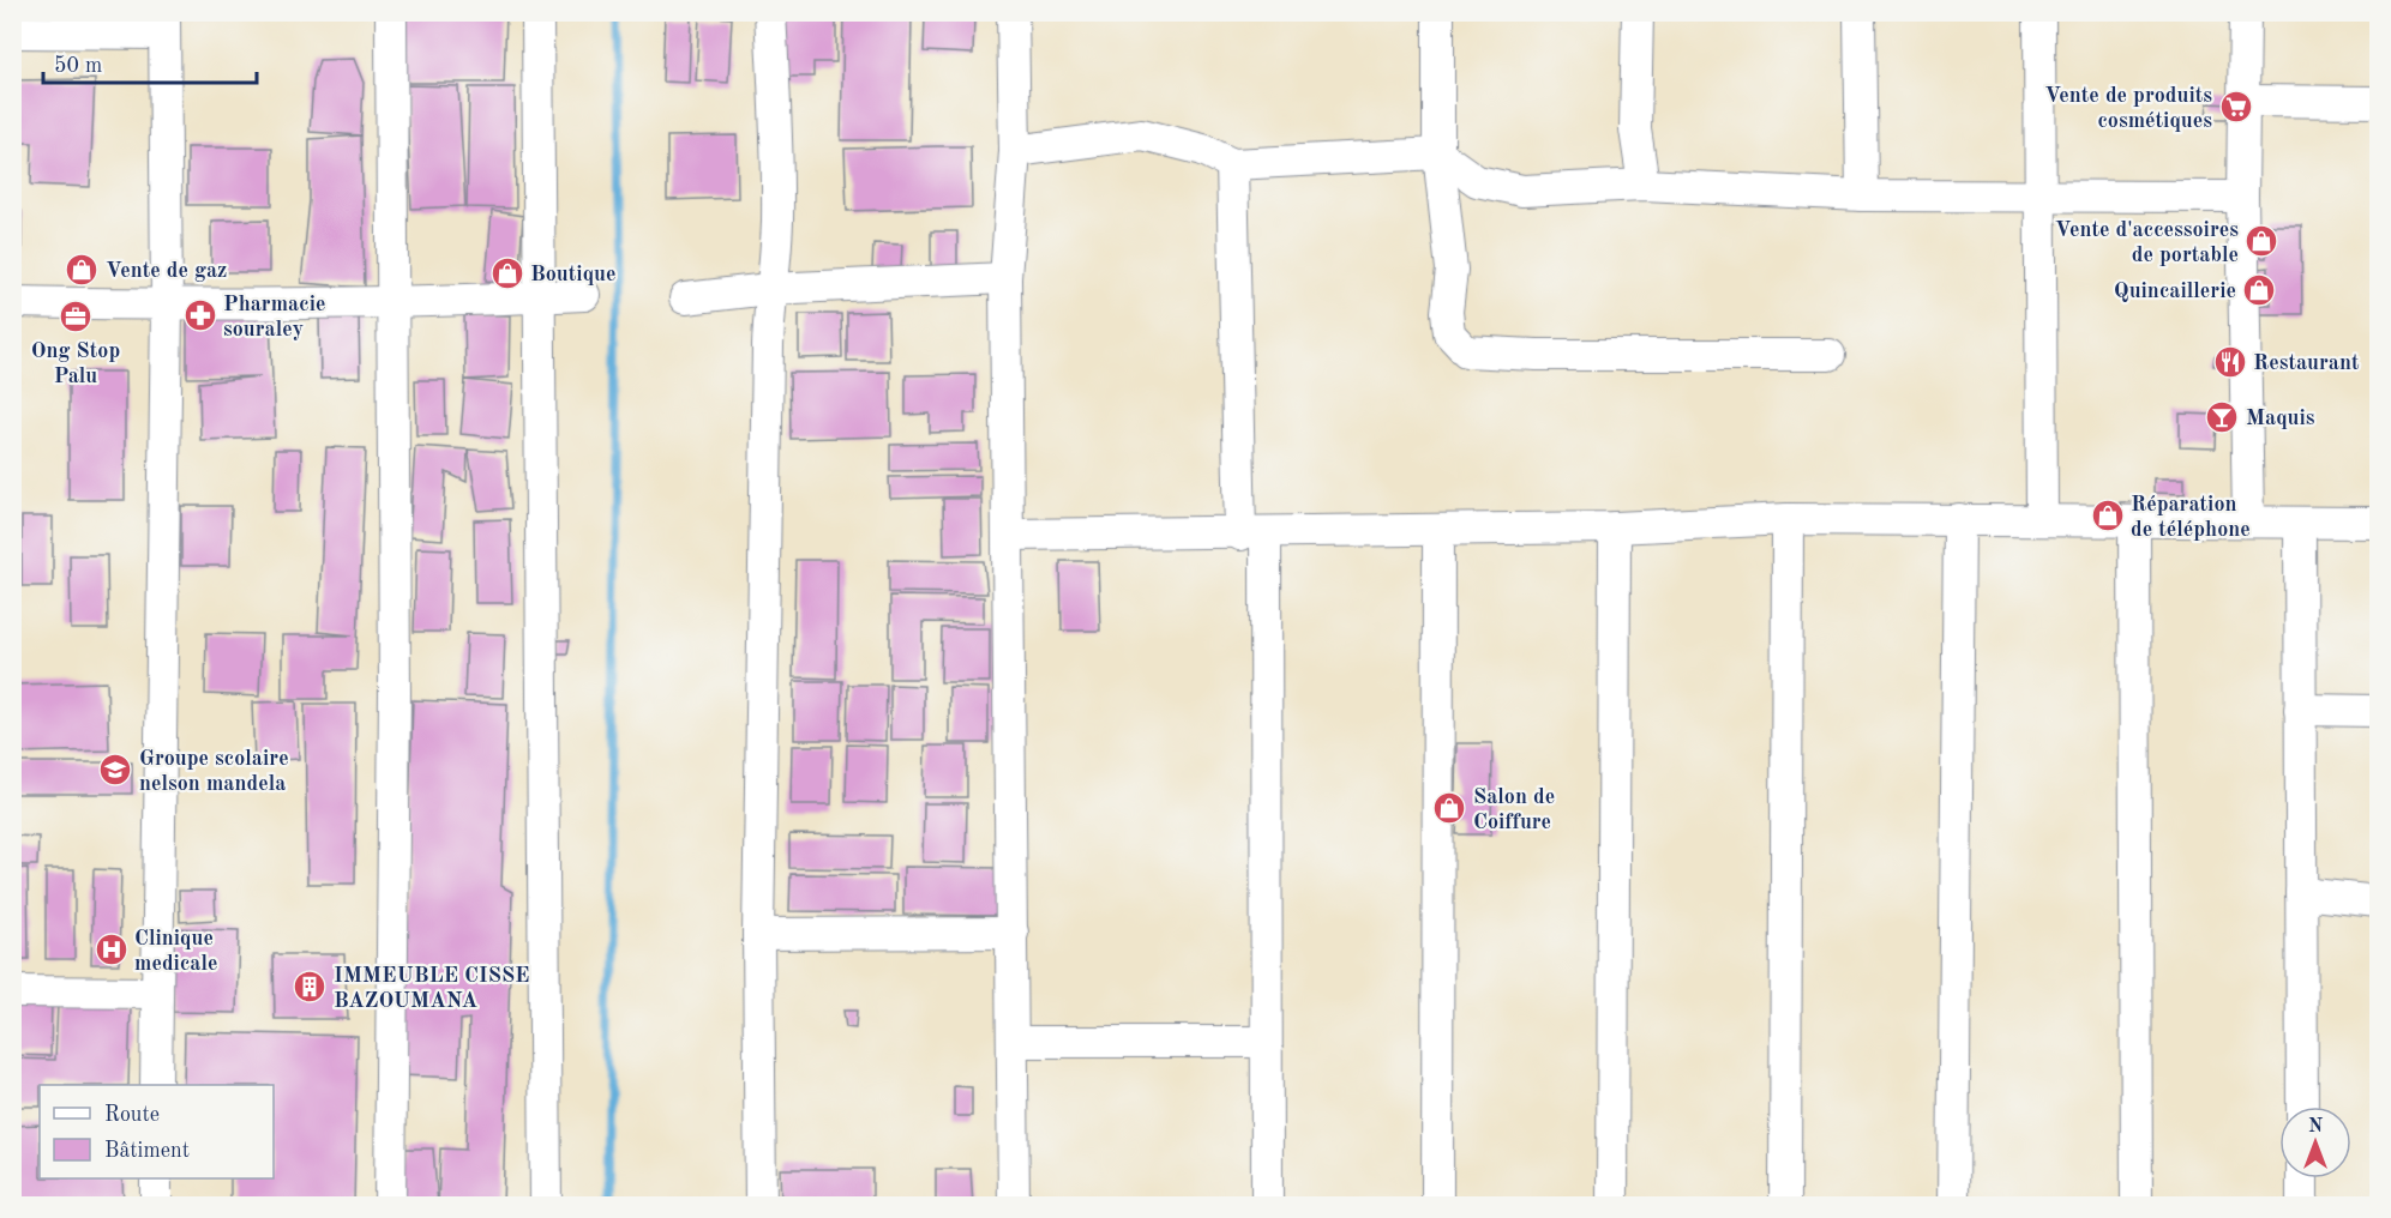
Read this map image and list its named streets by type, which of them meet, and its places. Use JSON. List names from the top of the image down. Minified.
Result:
{"places":{"supermarket":["Vente de produits cosmétiques"],"shop":["Vente d'accessoires de portable","Vente de gaz","Boutique","Quincaillerie","Réparation de téléphone","Salon de Coiffure"],"pharmacy":["Pharmacie souraley"],"office":["Ong Stop Palu"],"restaurant":["Restaurant"],"bar":["Maquis"],"school or university":["Groupe scolaire nelson mandela"],"hospital":["Clinique medicale"],"building":["IMMEUBLE CISSE BAZOUMANA"]},"legend":["Route","Bâtiment"],"scale_bar":"50 m","north":"top"}
